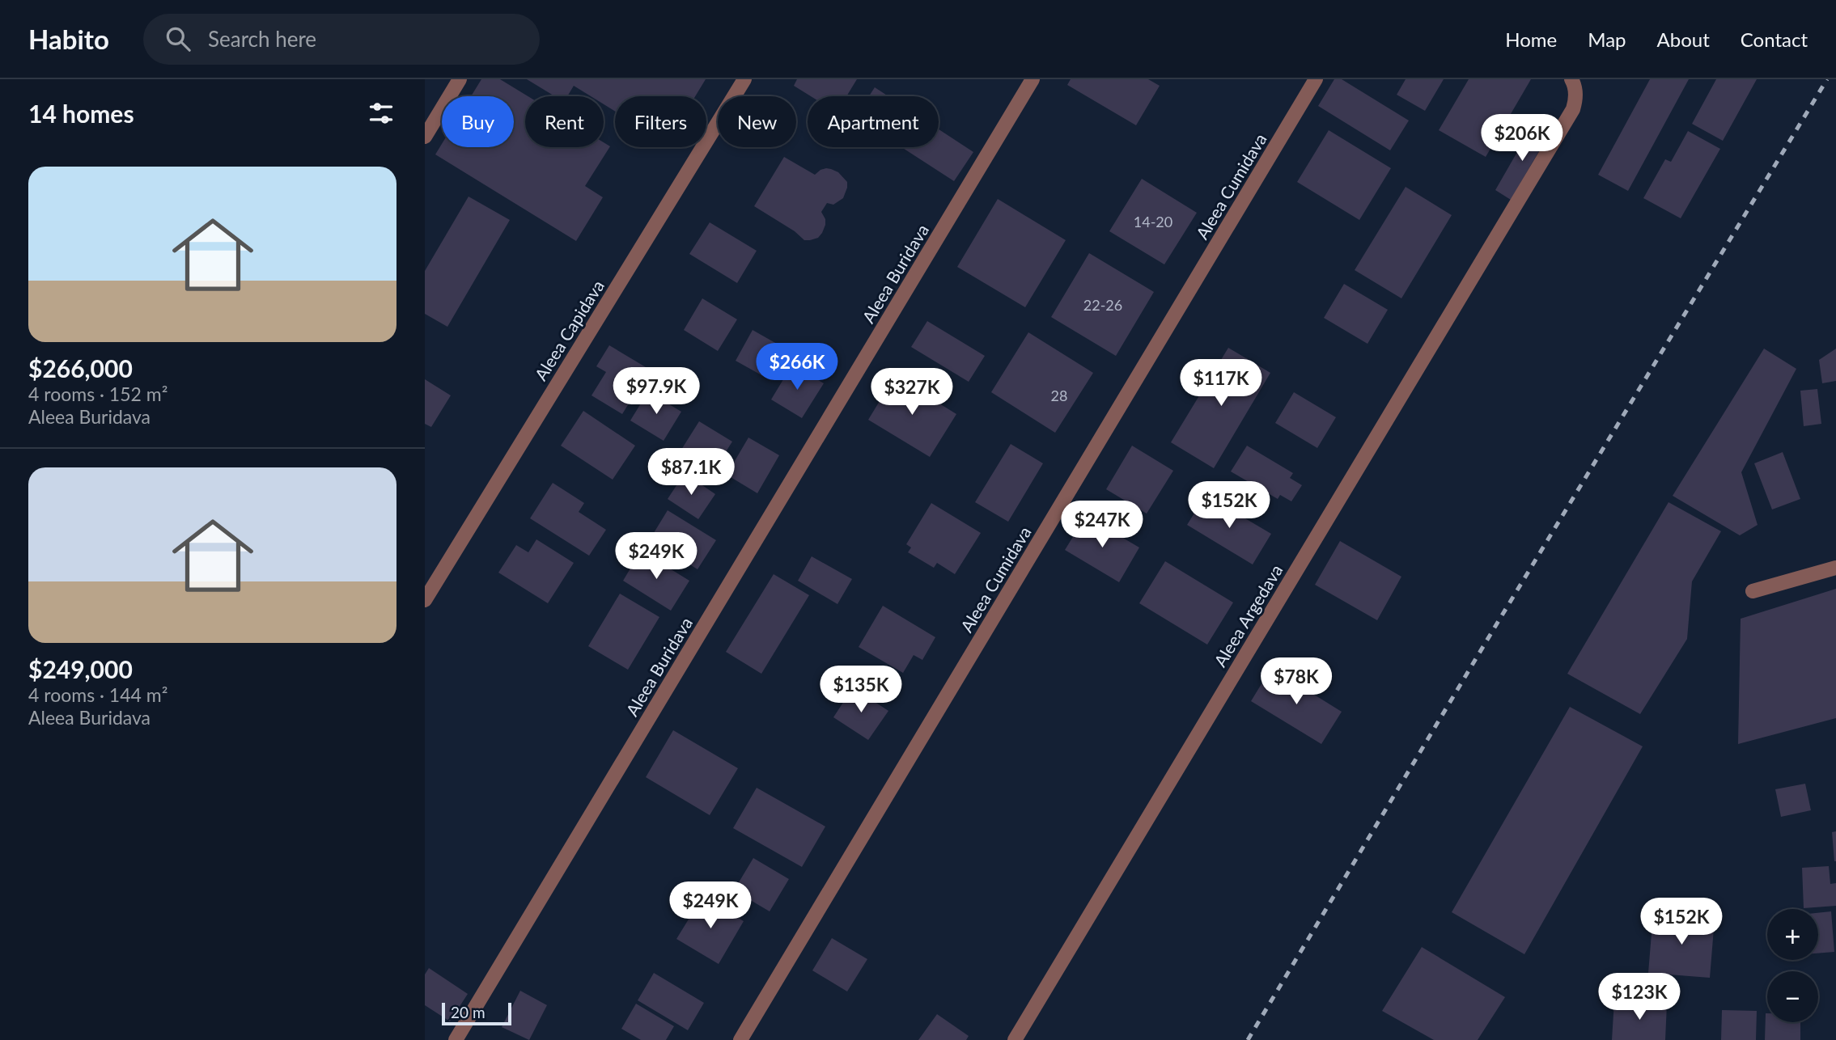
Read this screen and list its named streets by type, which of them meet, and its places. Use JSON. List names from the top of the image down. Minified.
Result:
{"streets":{"street":["Aleea Cumidava","Aleea Buridava","Aleea Capidava","Aleea Argedava"]},"house_numbers":["14-20","22-26","28"],"scale_bar":"20 m","page":{"header":"Habito","search":"Search here","nav":["Home","Map","About","Contact"],"heading":"14 homes","chip":["Buy","Rent","Filters","New","Apartment"],"price":["$206K","$266K","$117K","$97.9K","$327K","$87.1K","$152K","$247K","$249K","$78K","$135K","$249K","$152K","$123K"],"list":[{"name":"$266,000","note":"4 rooms · 152 m² · Aleea Buridava"},{"name":"$249,000","note":"4 rooms · 144 m² · Aleea Buridava"}],"map_buttons":["+","−"],"scale":"20 m"}}
